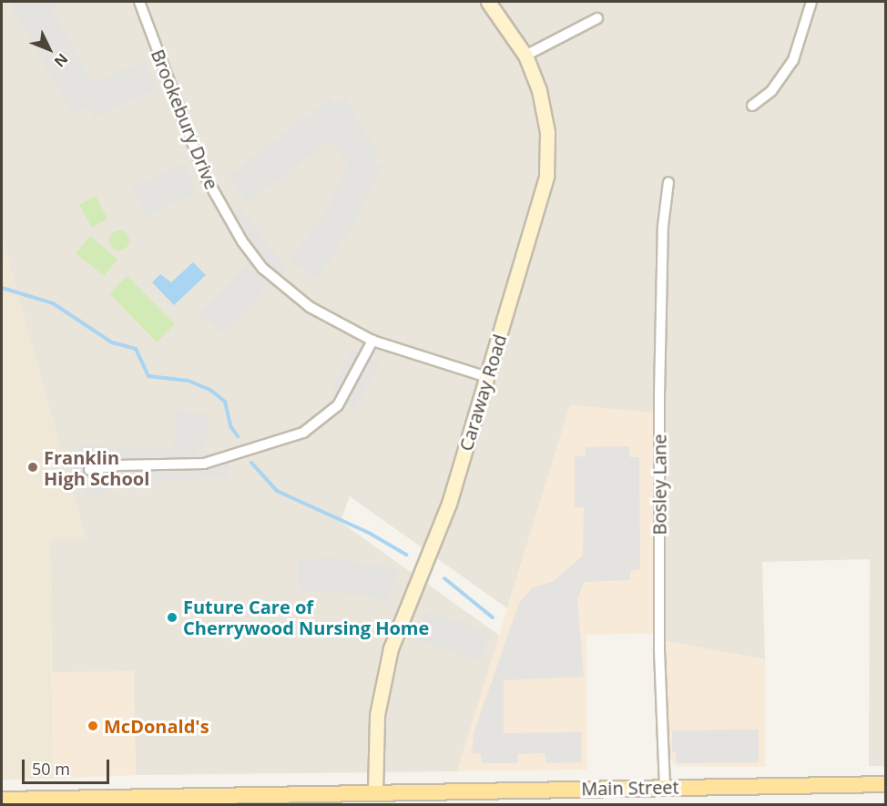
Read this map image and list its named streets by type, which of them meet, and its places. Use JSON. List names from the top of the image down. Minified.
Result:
{"streets":{"main road":["Main Street"],"street":["Brookebury Drive","Caraway Road","Bosley Lane"]},"crossings":[["Brookebury Drive","Caraway Road"],["Caraway Road","Main Street"],["Bosley Lane","Main Street"]],"places":["Franklin High School","Future Care of Cherrywood Nursing Home","McDonald's"],"scale_bar":"50 m","north":"bottom right"}
